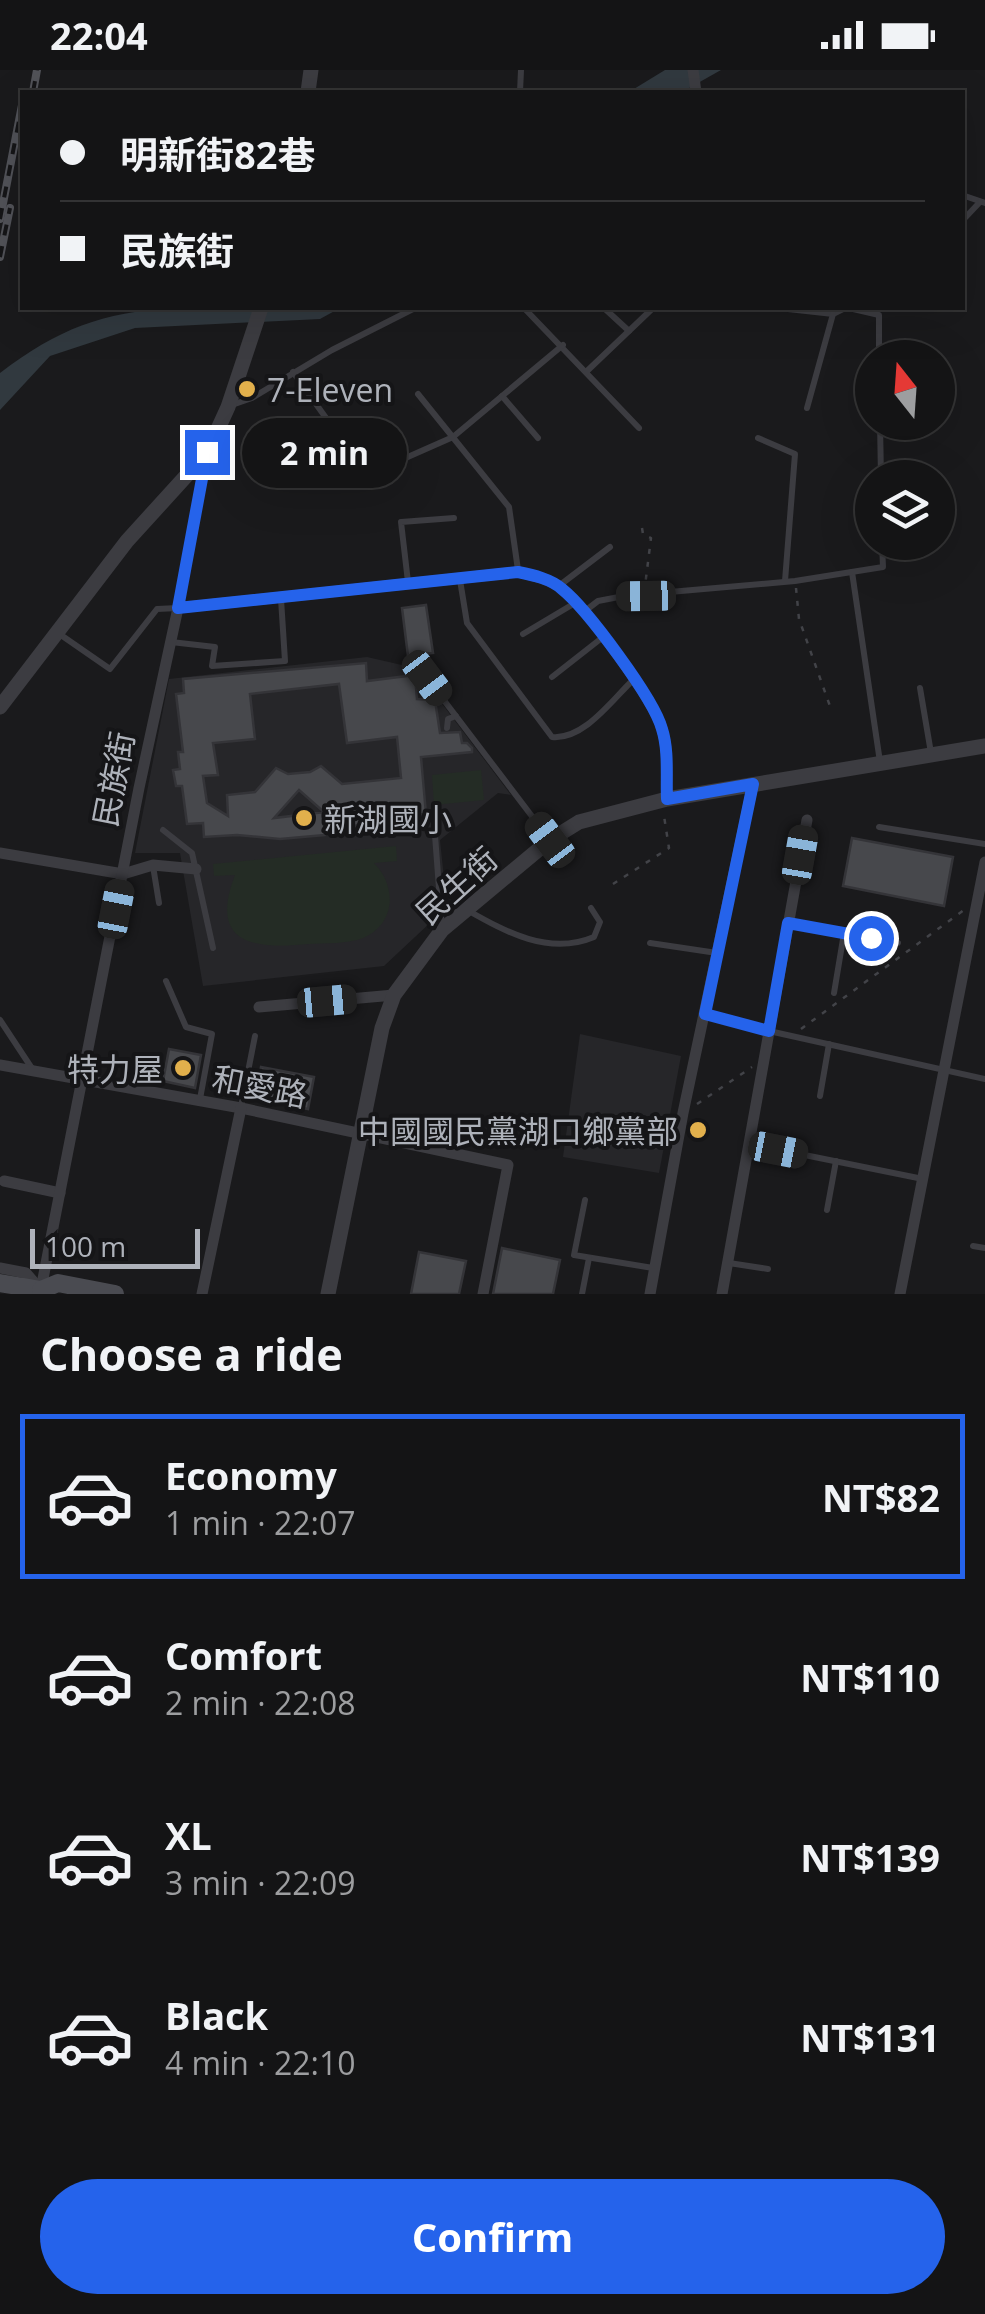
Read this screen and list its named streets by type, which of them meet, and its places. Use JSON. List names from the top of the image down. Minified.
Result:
{"streets":{"street":["民族街","民生街","和愛路"]},"crossings":[["民族街","和愛路"],["民生街","和愛路"]],"places":["7-Eleven","新湖國小","特力屋","中國國民黨湖口鄉黨部"],"scale_bar":"100 m","north":"top","page":{"status":"22:04","banner":["明新街82巷","民族街"],"bubble":"2 min","scale":"100 m","heading":"Choose a ride","list":[{"name":"Economy","note":"1 min · 22:07","value":"NT$82"},{"name":"Comfort","note":"2 min · 22:08","value":"NT$110"},{"name":"XL","note":"3 min · 22:09","value":"NT$139"},{"name":"Black","note":"4 min · 22:10","value":"NT$131"}],"buttons":"Confirm"}}
